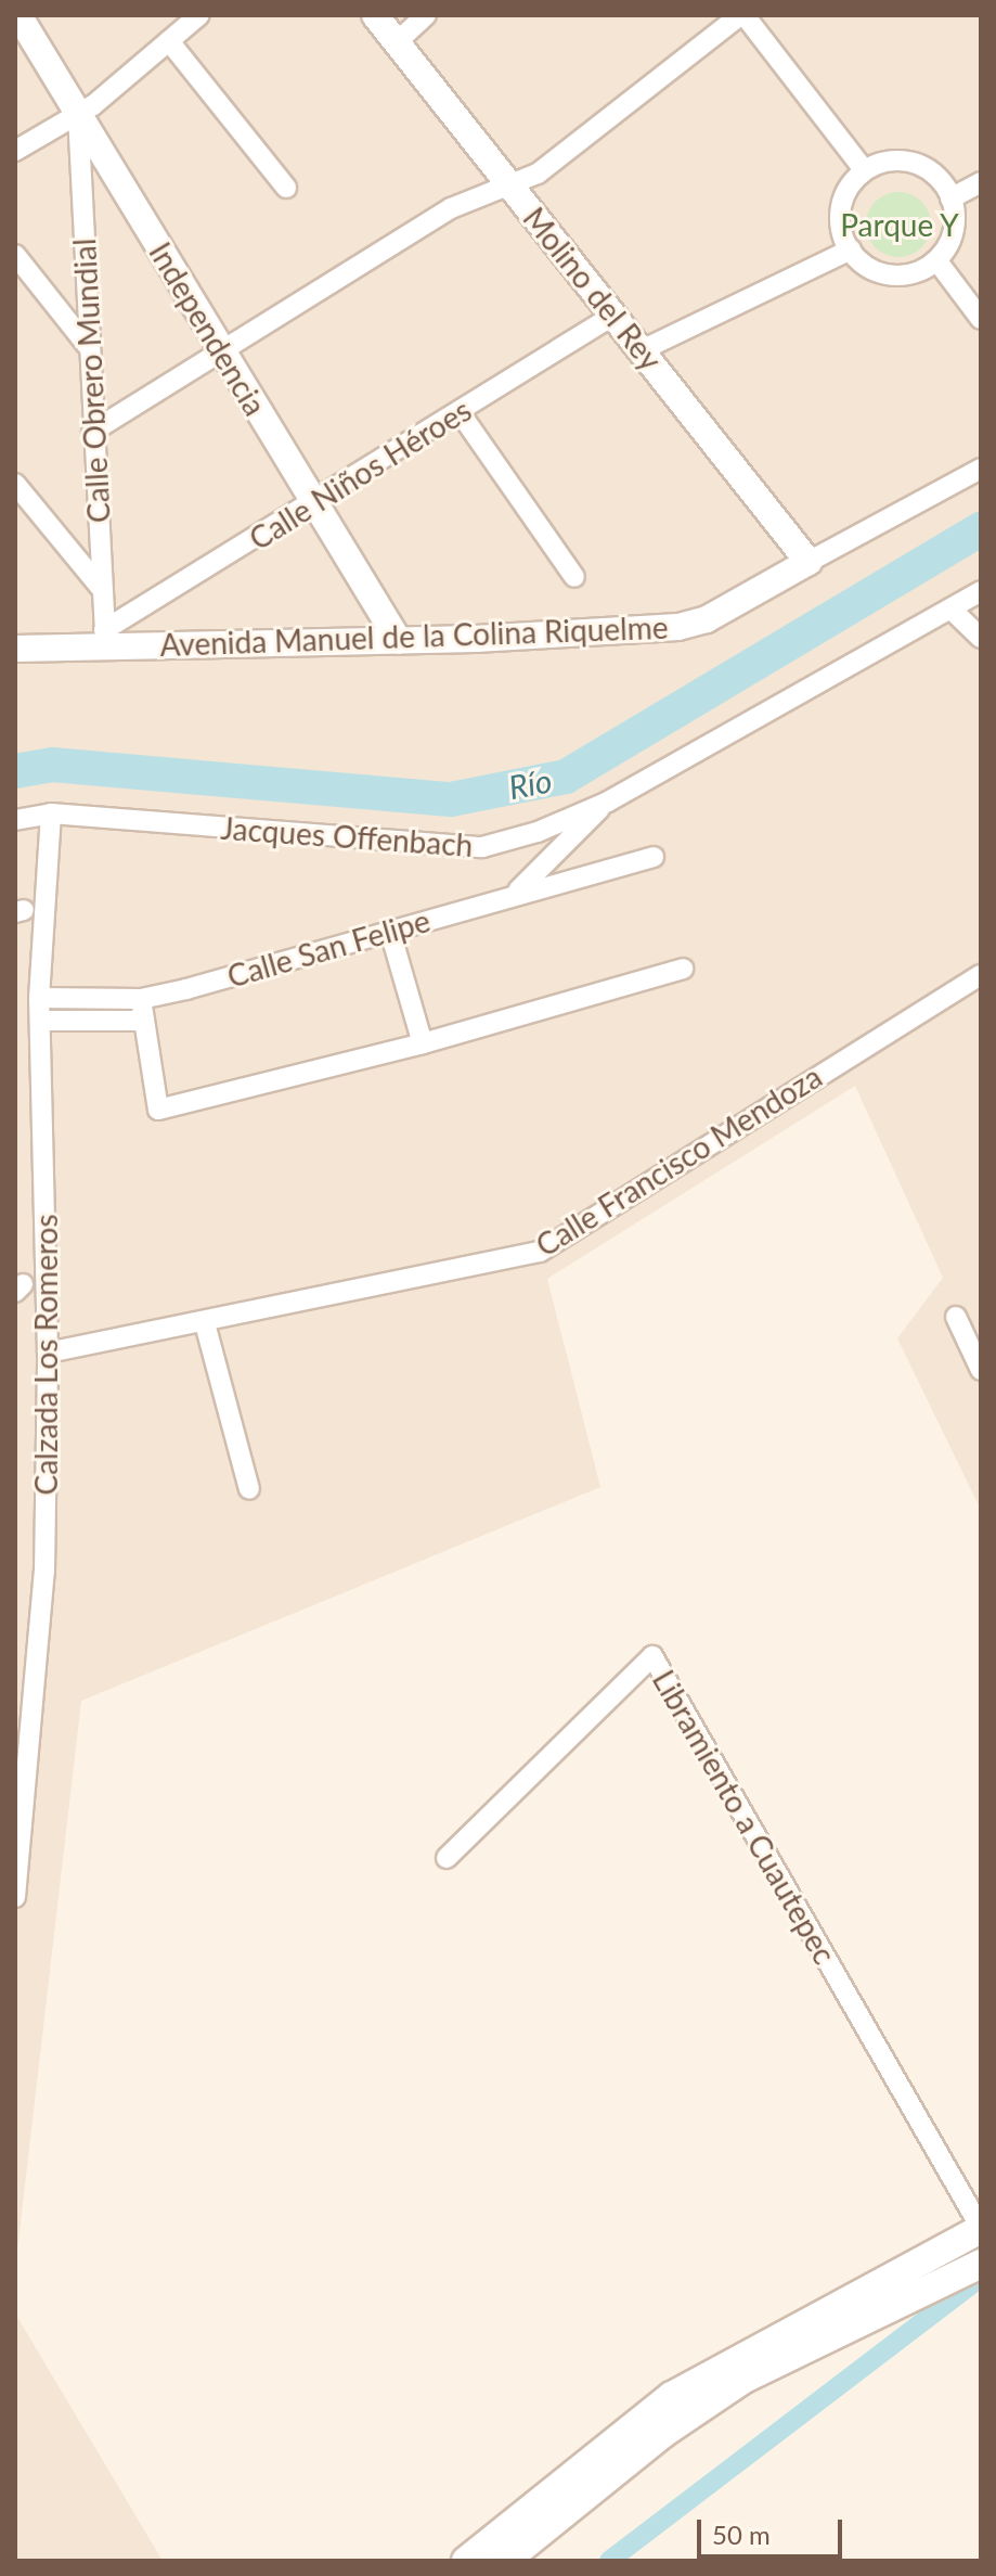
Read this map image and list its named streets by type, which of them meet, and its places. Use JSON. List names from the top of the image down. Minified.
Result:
{"streets":{"main road":["Libramiento a Cuautepec"],"street":["Molino del Rey","Independencia","Calle Obrero Mundial","Calle Niños Héroes","Avenida Manuel de la Colina Riquelme","Jacques Offenbach","Calle San Felipe","Calle Francisco Mendoza","Calzada Los Romeros"]},"crossings":[["Molino del Rey","Calle Niños Héroes"],["Molino del Rey","Avenida Manuel de la Colina Riquelme"],["Independencia","Calle Obrero Mundial"],["Independencia","Calle Niños Héroes"],["Independencia","Avenida Manuel de la Colina Riquelme"],["Calle Obrero Mundial","Calle Niños Héroes"],["Calle Obrero Mundial","Avenida Manuel de la Colina Riquelme"],["Calle Niños Héroes","Avenida Manuel de la Colina Riquelme"],["Jacques Offenbach","Calzada Los Romeros"],["Calle San Felipe","Calzada Los Romeros"],["Calle Francisco Mendoza","Calzada Los Romeros"]],"water":["Río"],"parks":["Parque Y"],"scale_bar":"50 m"}
